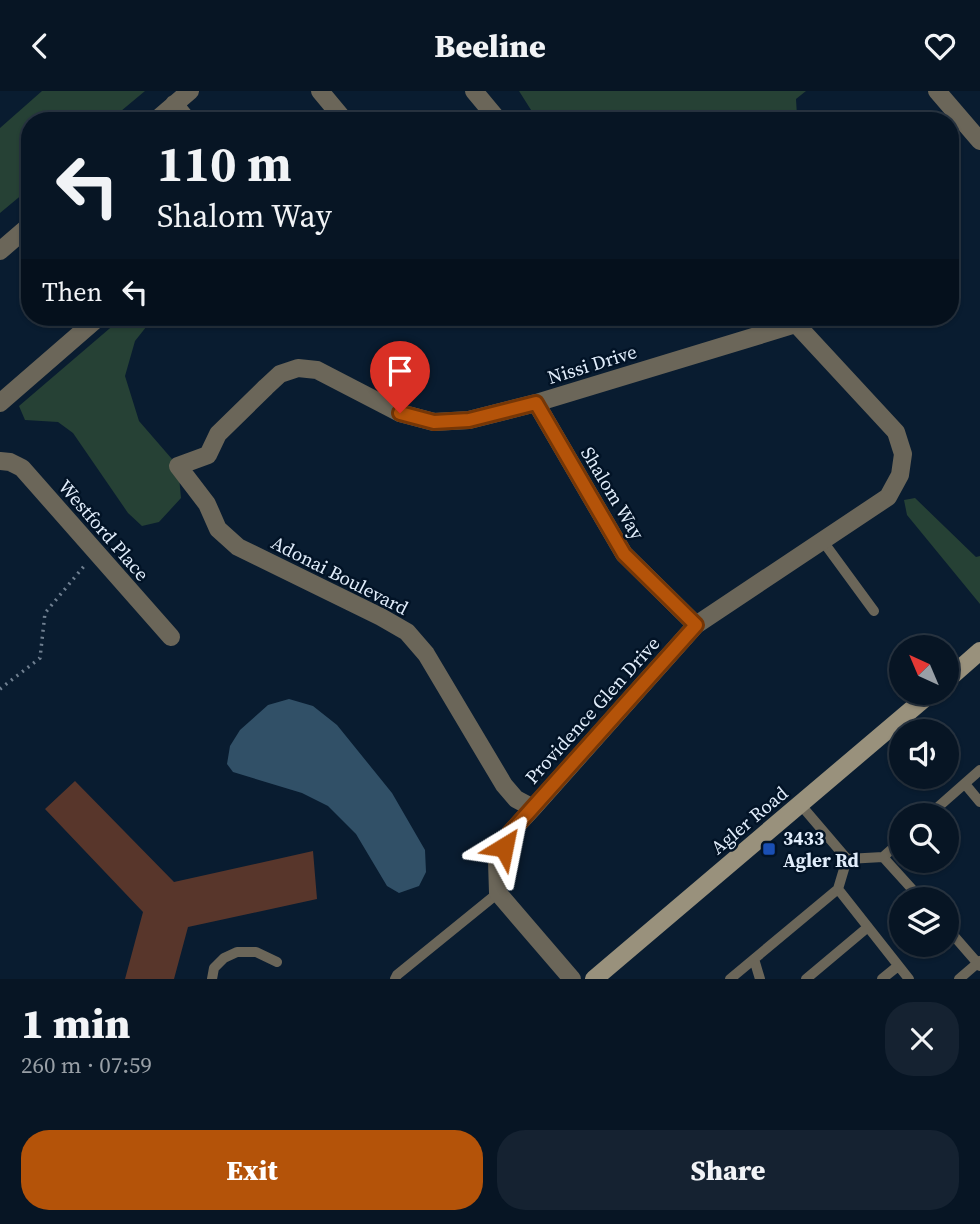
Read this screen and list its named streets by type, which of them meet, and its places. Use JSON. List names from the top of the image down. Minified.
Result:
{"streets":{"main road":["Agler Road"],"street":["Nissi Drive","Shalom Way","Westford Place","Adonai Boulevard","Providence Glen Drive"]},"crossings":[["Nissi Drive","Shalom Way"],["Nissi Drive","Adonai Boulevard"],["Nissi Drive","Providence Glen Drive"],["Shalom Way","Providence Glen Drive"],["Adonai Boulevard","Providence Glen Drive"]],"places":{"transit":["3433 Agler Rd"]},"north":"top left","page":{"header":"Beeline","turn":["110 m","Shalom Way"],"then":"Then","heading":["1 min","260 m · 07:59"],"buttons":["Exit","Share"]}}
